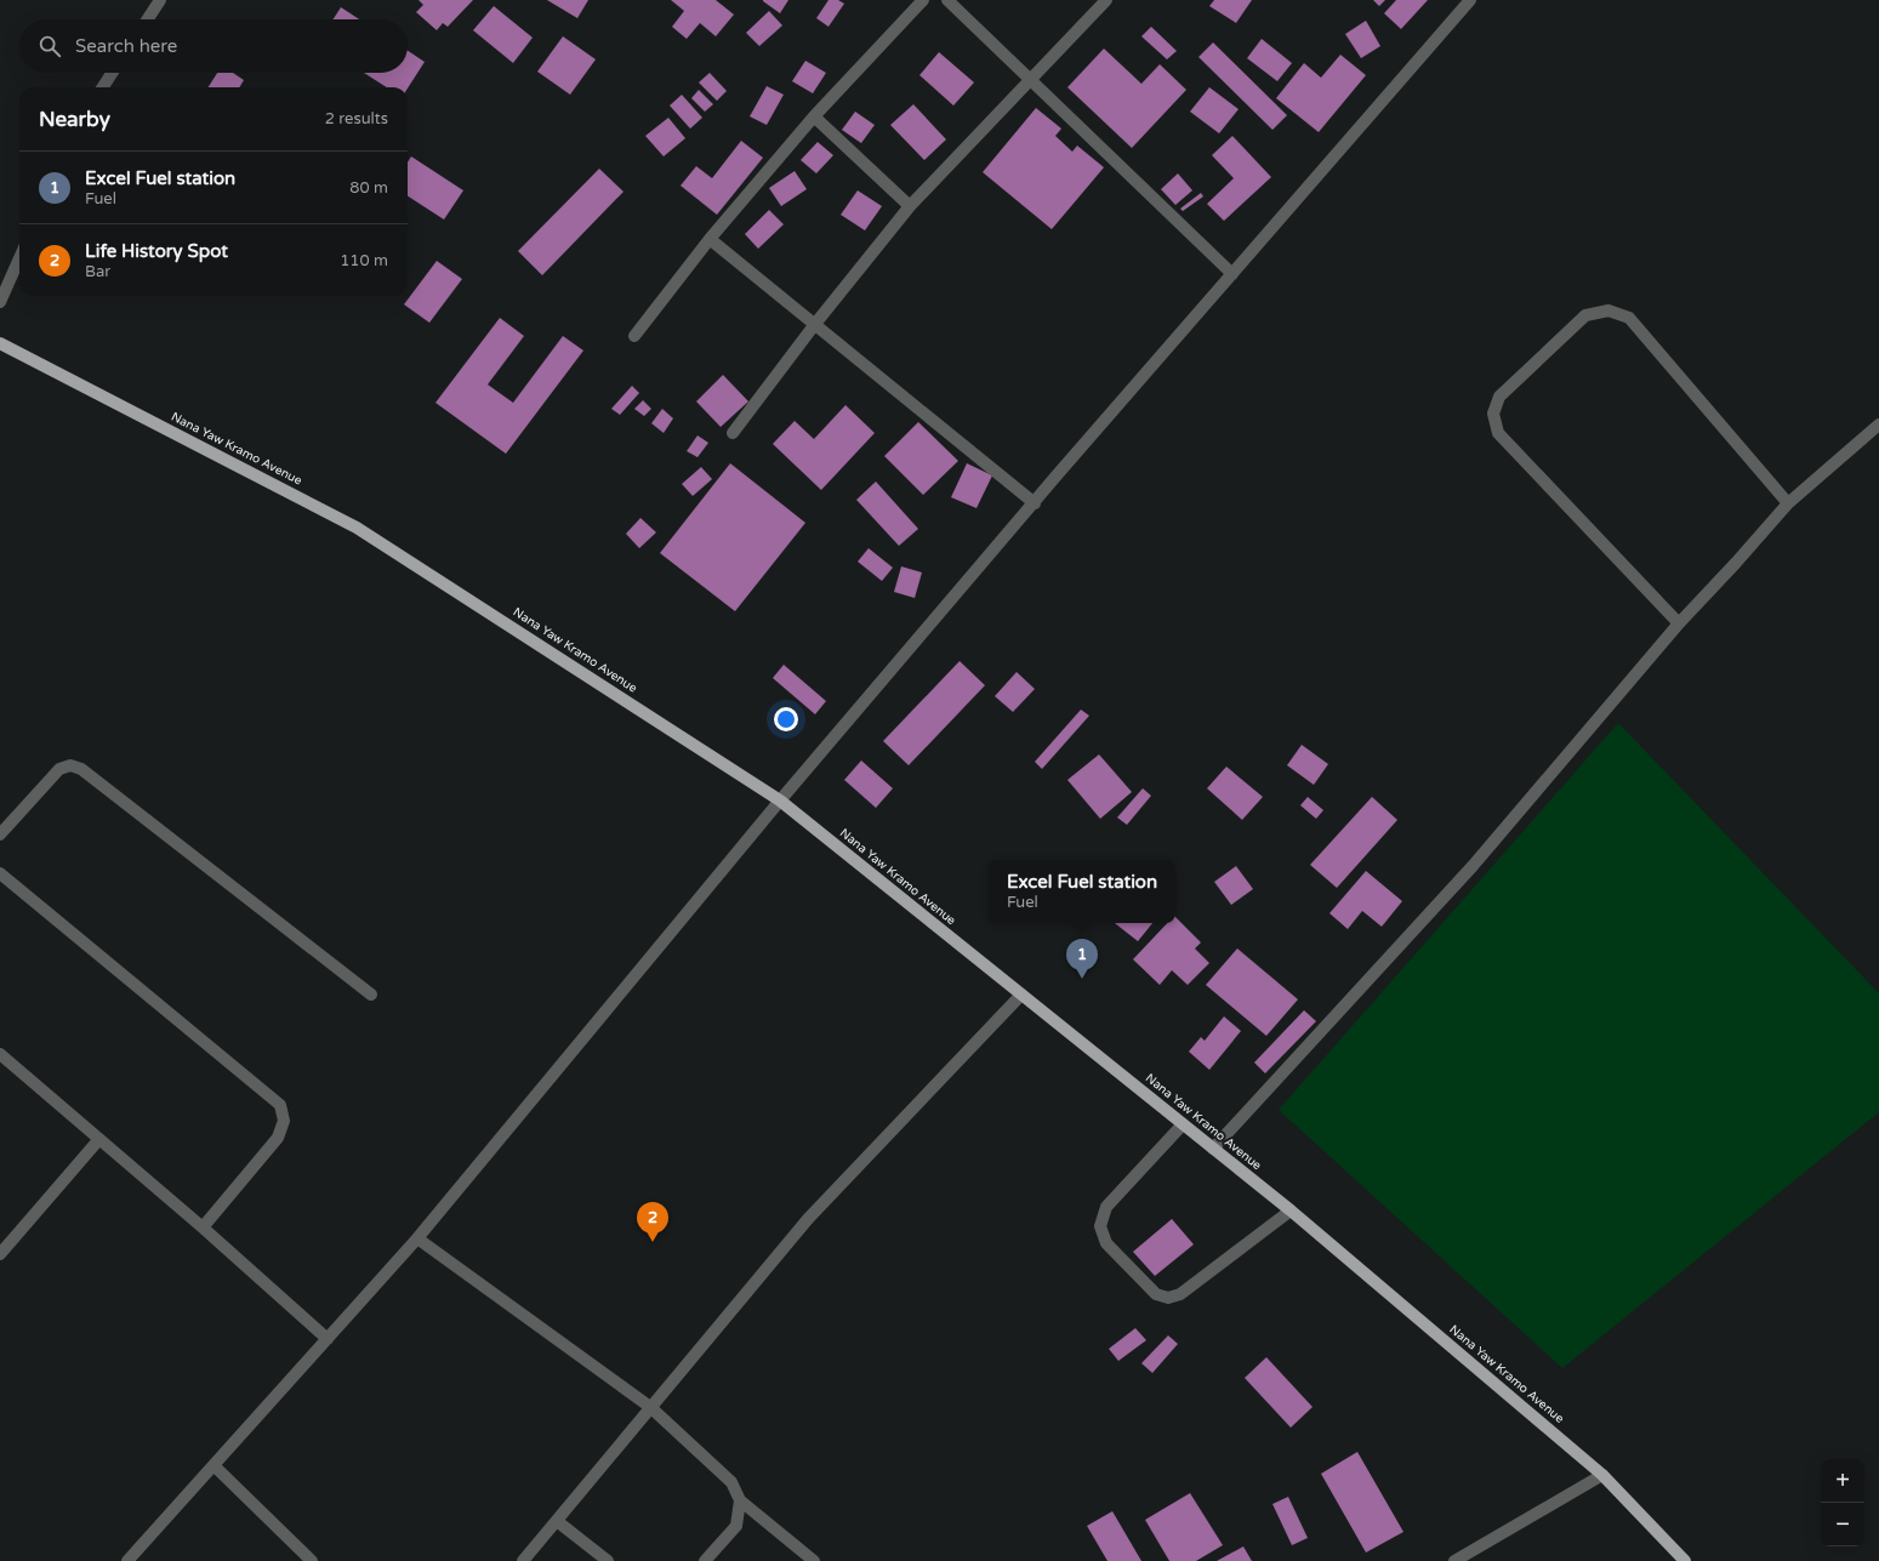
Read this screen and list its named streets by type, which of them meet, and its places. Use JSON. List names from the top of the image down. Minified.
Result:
{"streets":{"main road":["Nana Yaw Kramo Avenue"]},"page":{"search":"Search here","heading":["Nearby","2 results"],"list":[{"mark":"1","name":"Excel Fuel station","note":"Fuel","value":"80 m"},{"mark":"2","name":"Life History Spot","note":"Bar","value":"110 m"}],"popup":["Excel Fuel station","Fuel"],"pins":["1","2"],"map_buttons":["+","−"]}}
